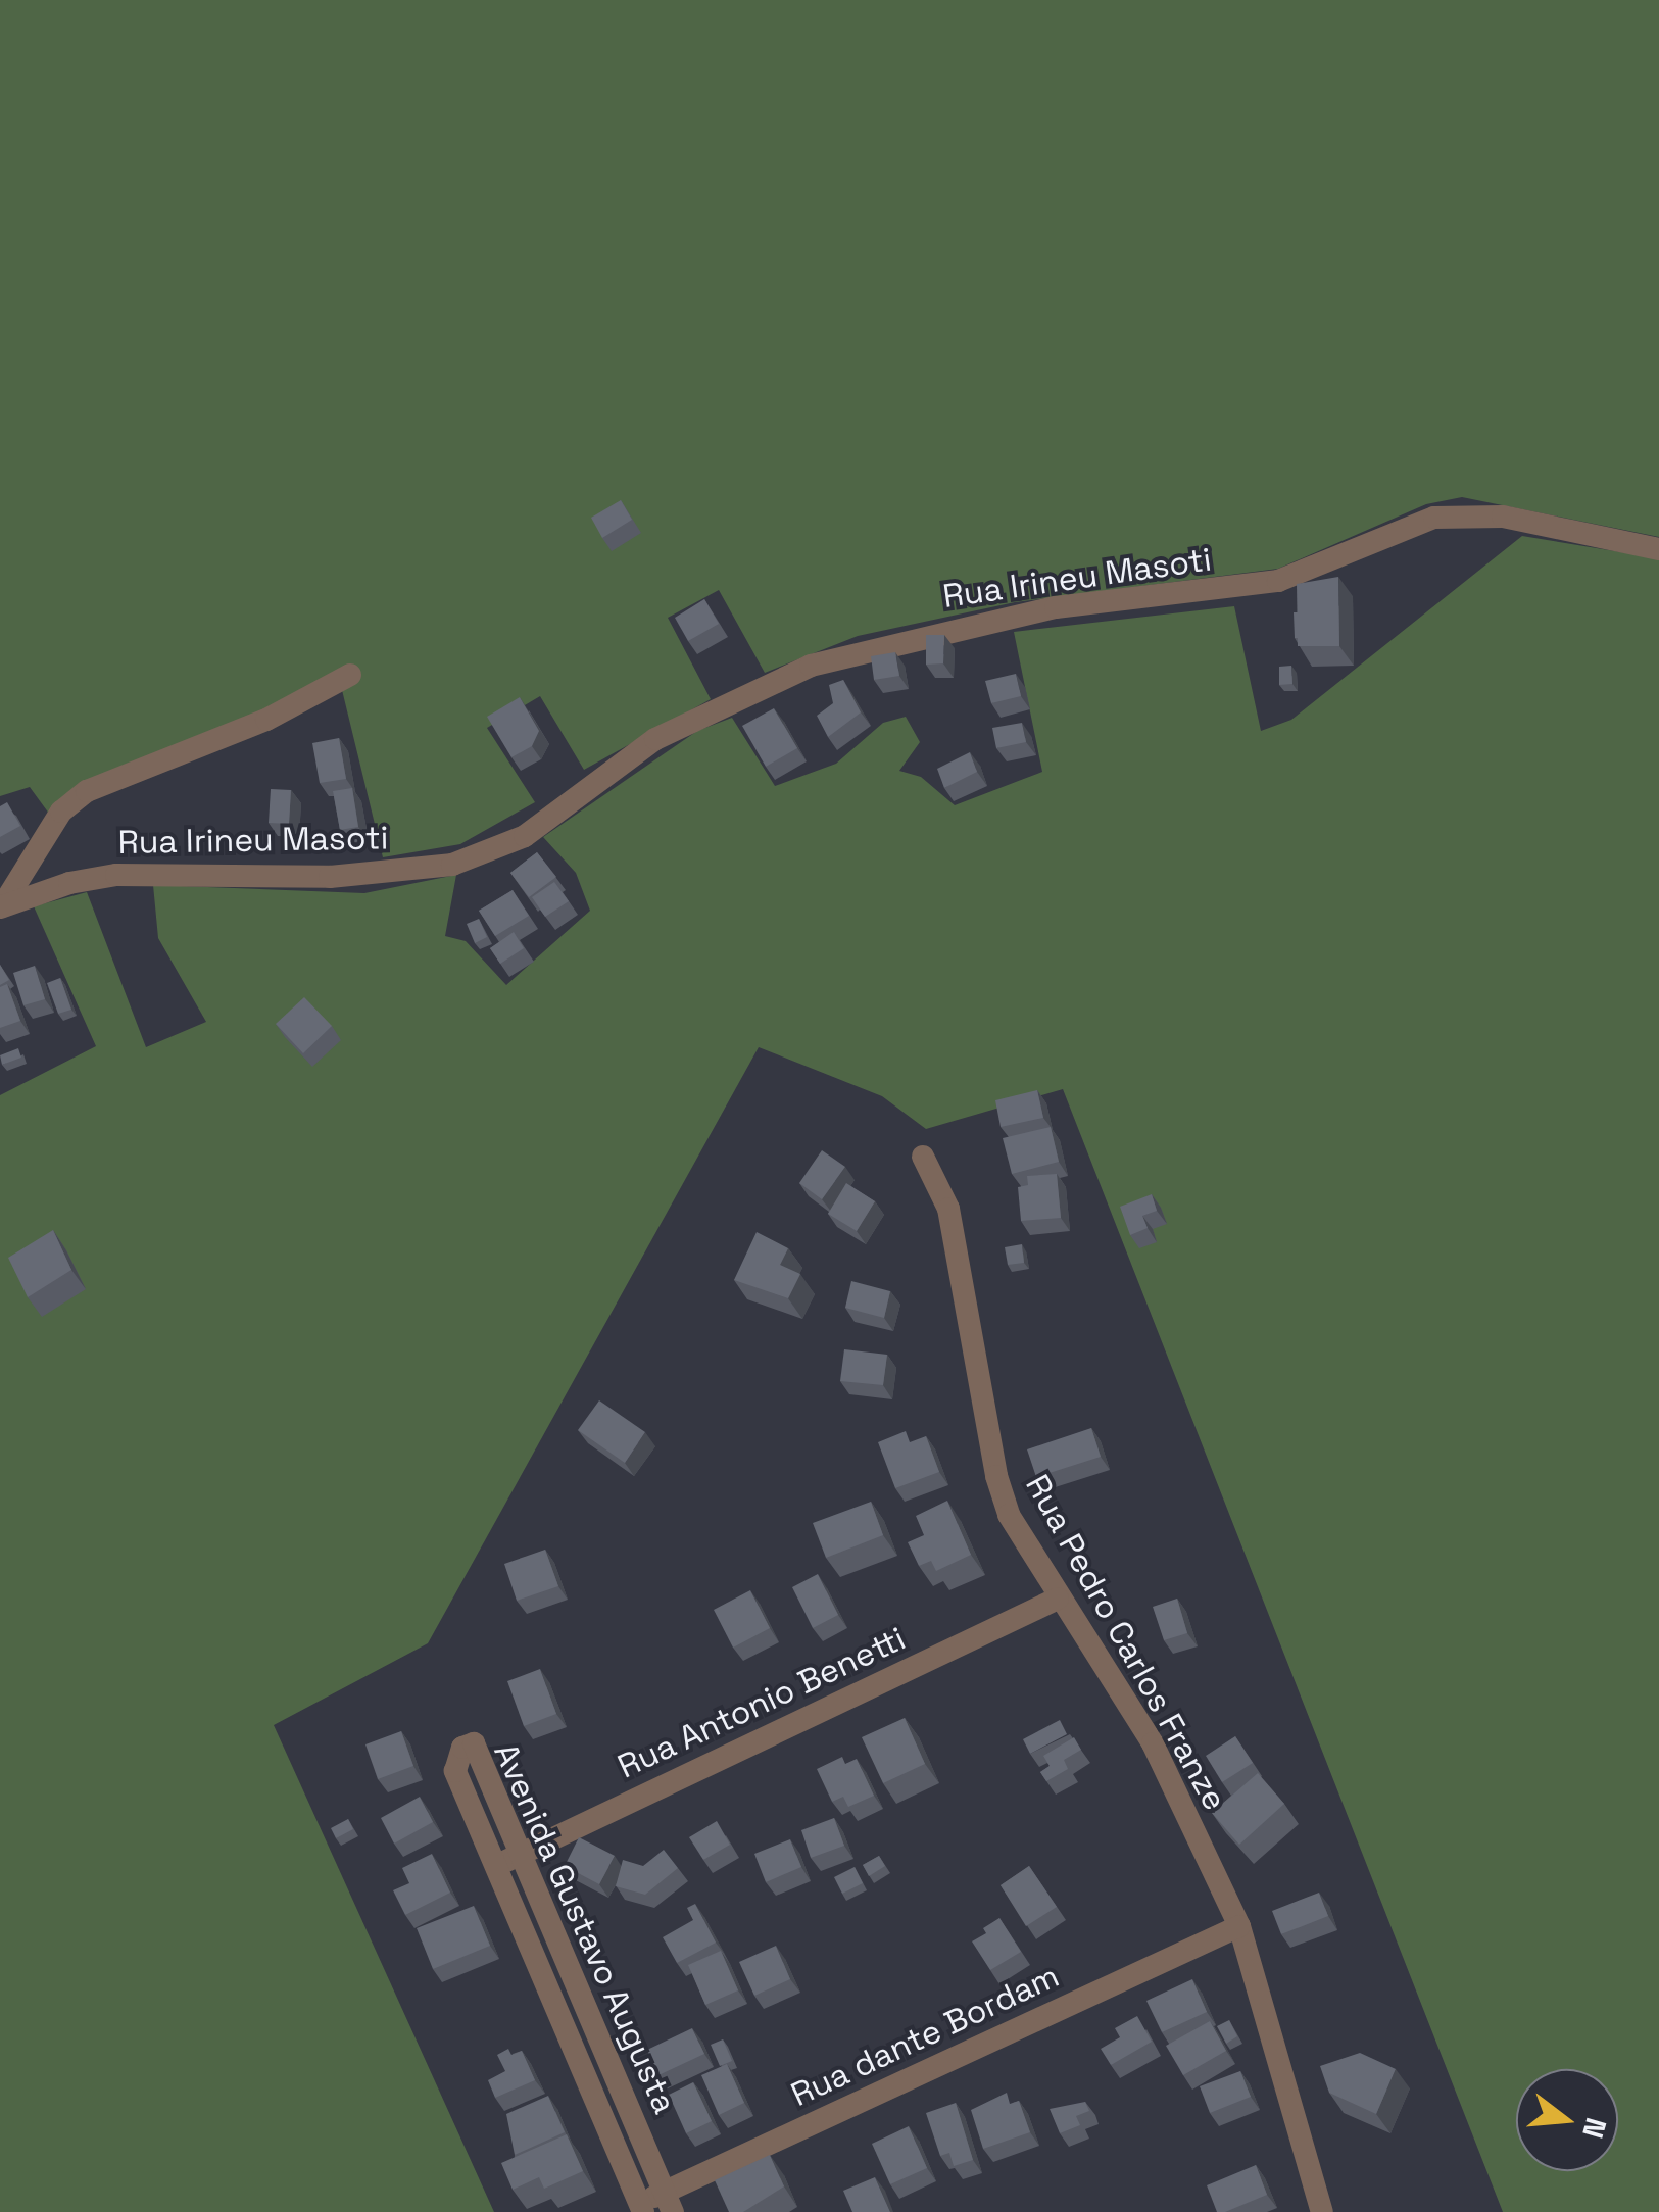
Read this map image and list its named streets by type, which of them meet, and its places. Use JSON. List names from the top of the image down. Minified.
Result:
{"streets":{"street":["Rua Irineu Masoti","Rua Pedro Carlos Franze","Rua Antonio Benetti","Avenida Gustavo Augusta","Rua dante Bordam"]},"crossings":[["Rua Pedro Carlos Franze","Rua Antonio Benetti"],["Rua Pedro Carlos Franze","Rua dante Bordam"],["Rua Antonio Benetti","Avenida Gustavo Augusta"],["Avenida Gustavo Augusta","Rua dante Bordam"]],"north":"right"}
